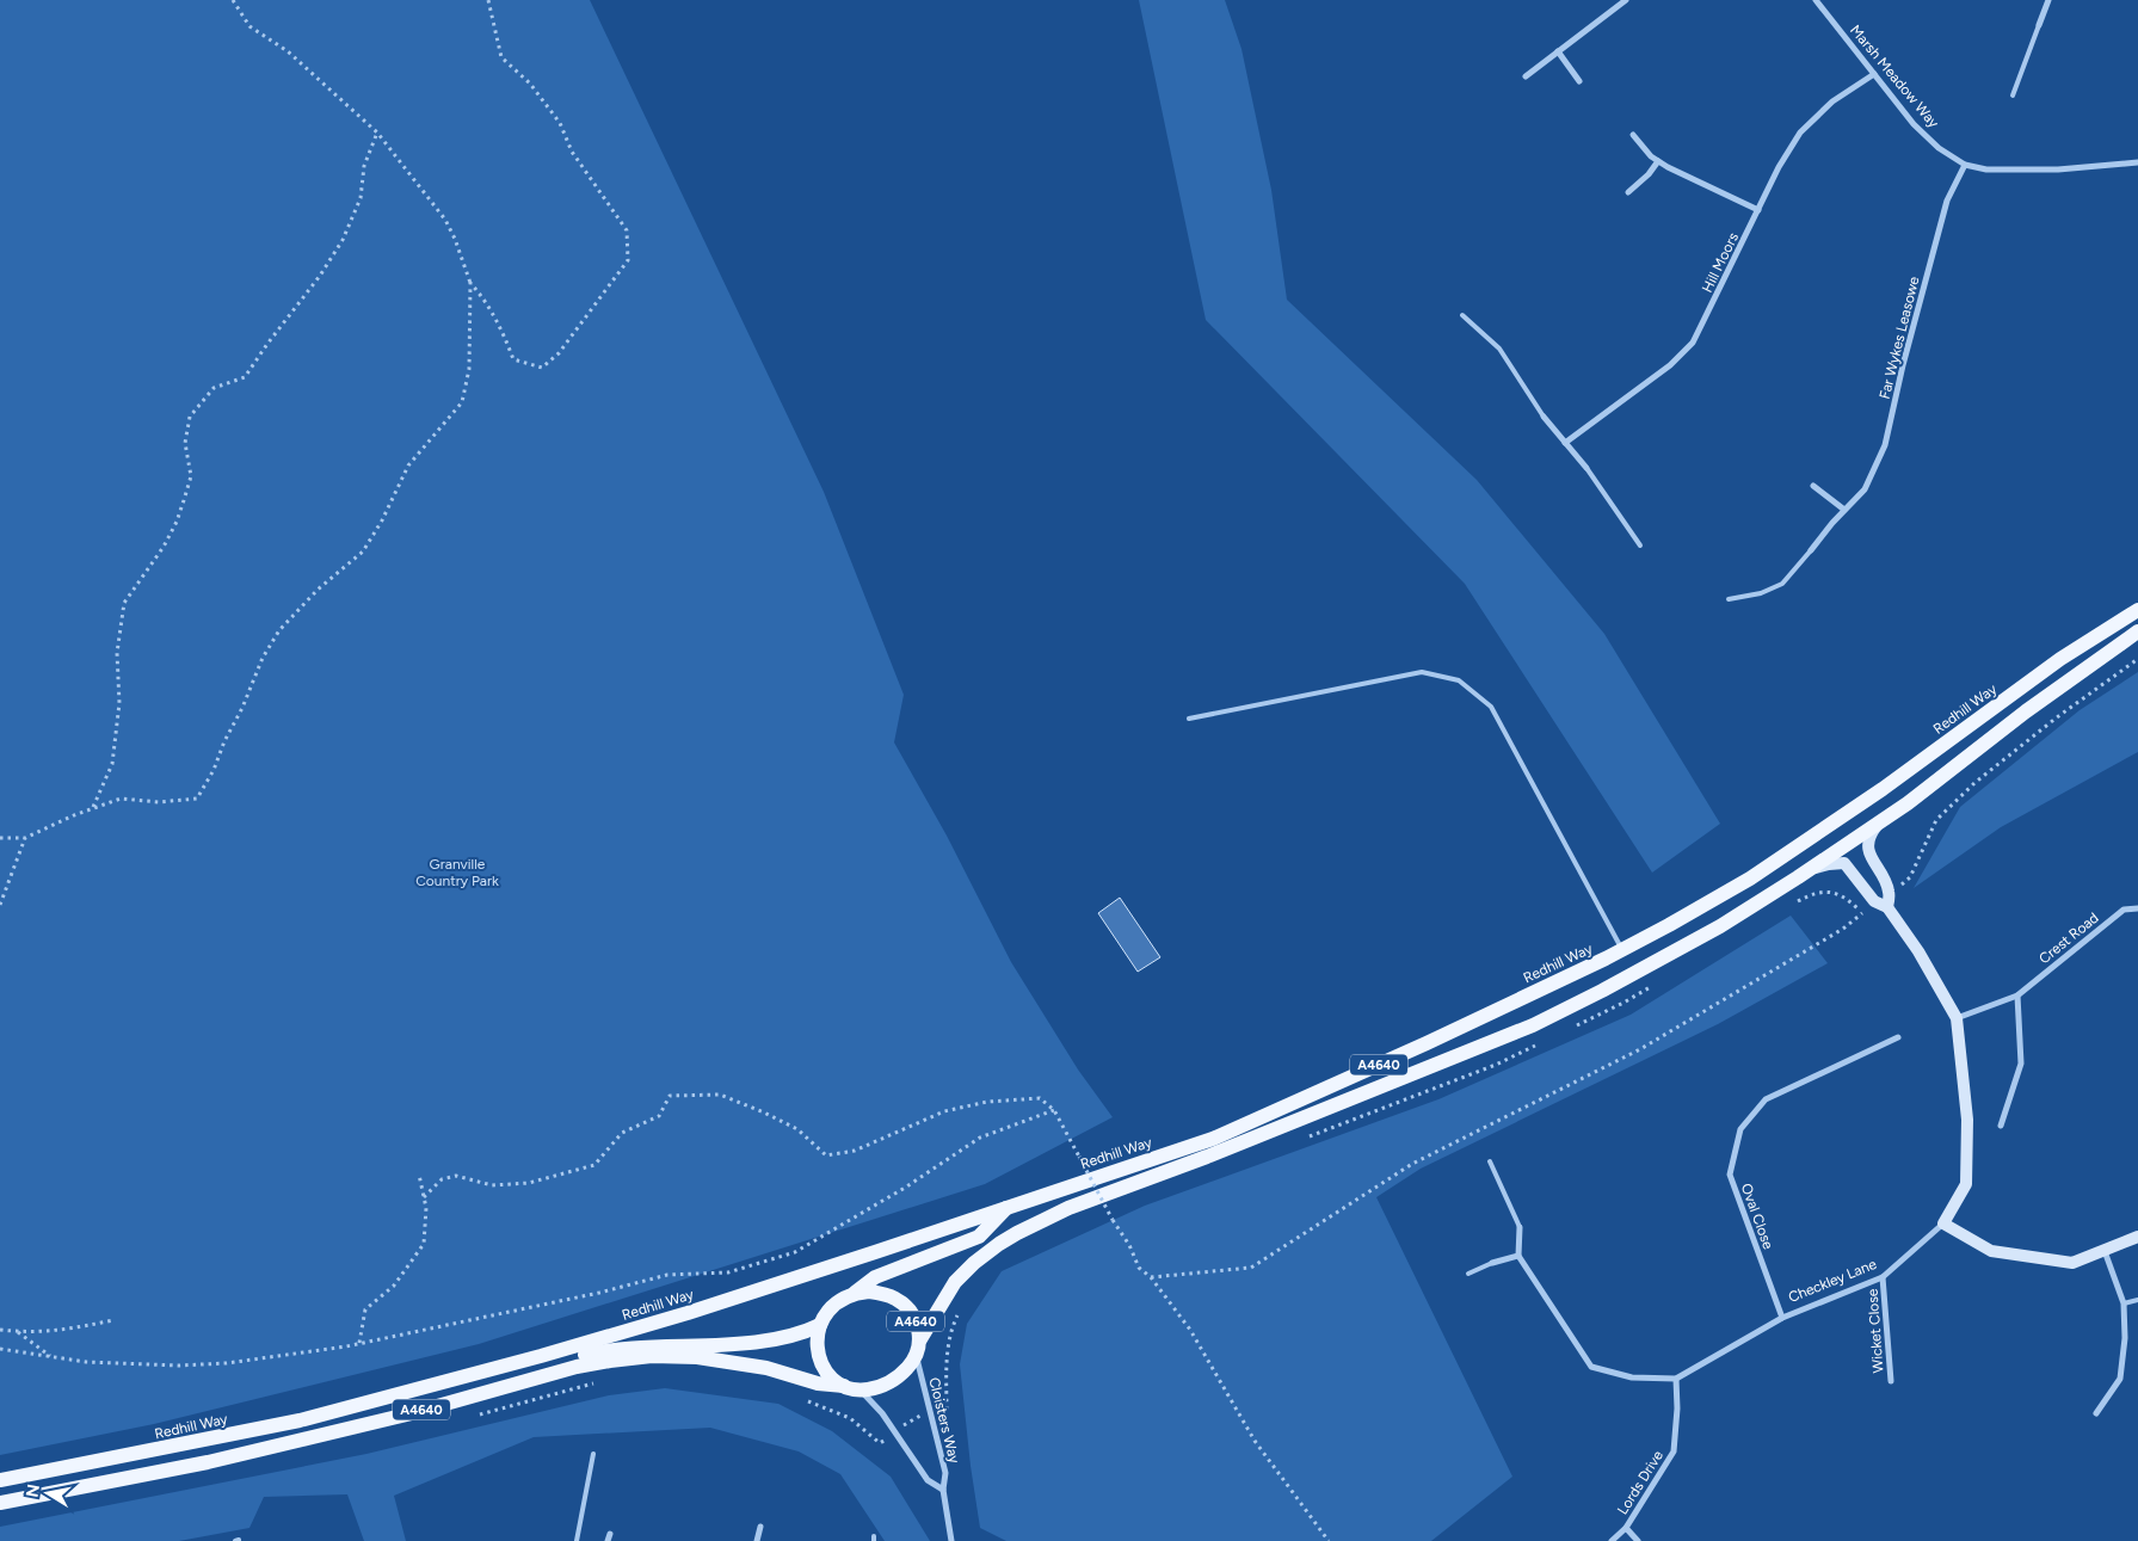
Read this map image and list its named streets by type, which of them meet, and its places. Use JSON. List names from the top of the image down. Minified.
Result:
{"streets":{"main road":["Redhill Way","A4640"],"street":["Marsh Meadow Way","Hill Moors","Far Wykes Leasowe","Crest Road","Oval Close","Checkley Lane","Wicket Close","Cloisters Way","Lords Drive"]},"crossings":[["Marsh Meadow Way","Hill Moors"],["Marsh Meadow Way","Far Wykes Leasowe"],["Redhill Way","A4640"],["Crest Road","Checkley Lane"],["A4640","Checkley Lane"],["A4640","Cloisters Way"],["Oval Close","Checkley Lane"],["Checkley Lane","Wicket Close"],["Checkley Lane","Lords Drive"]],"parks":["Granville Country Park"],"north":"left"}
